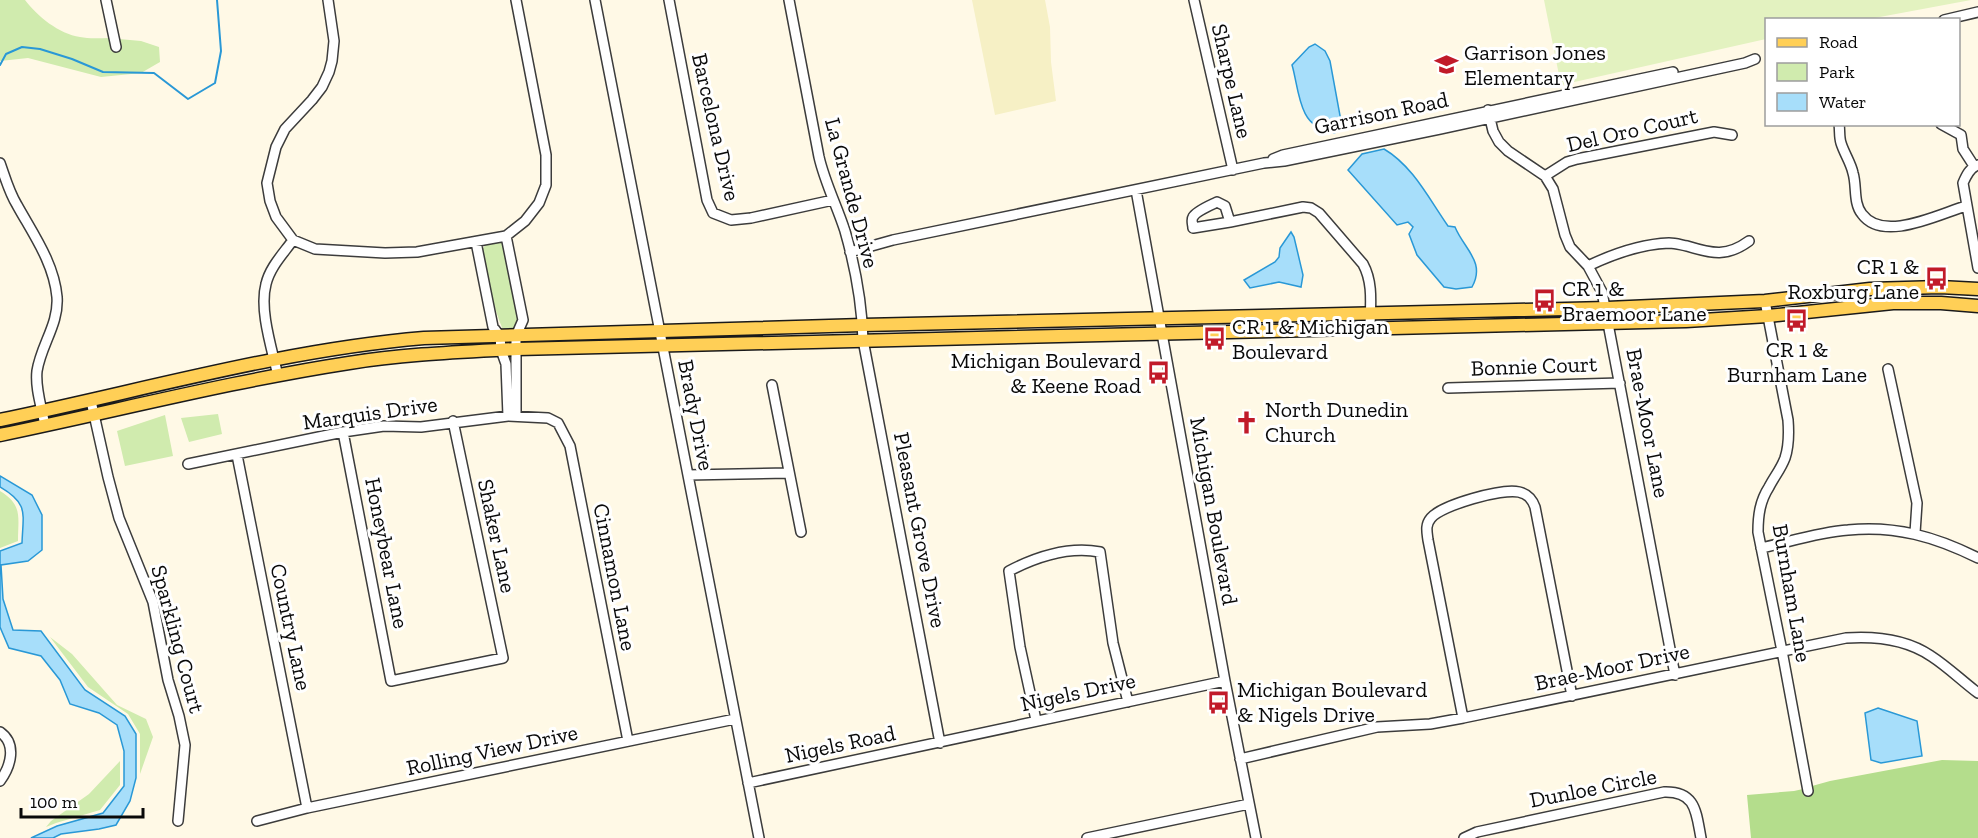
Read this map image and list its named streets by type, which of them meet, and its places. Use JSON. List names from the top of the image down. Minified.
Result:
{"streets":{"street":["Sharpe Lane","Garrison Road","Barcelona Drive","Del Oro Court","La Grande Drive","Bonnie Court","Marquis Drive","Brady Drive","Brae-Moor Lane","Michigan Boulevard","Pleasant Grove Drive","Shaker Lane","Honeybear Lane","Cinnamon Lane","Burnham Lane","Country Lane","Sparkling Court","Brae-Moor Drive","Nigels Drive","Nigels Road","Rolling View Drive","Dunloe Circle"]},"crossings":[["Sharpe Lane","Garrison Road"],["Garrison Road","La Grande Drive"],["Garrison Road","Michigan Boulevard"],["Barcelona Drive","La Grande Drive"],["Del Oro Court","Brae-Moor Lane"],["La Grande Drive","Pleasant Grove Drive"],["Bonnie Court","Brae-Moor Lane"],["Marquis Drive","Shaker Lane"],["Marquis Drive","Honeybear Lane"],["Marquis Drive","Cinnamon Lane"],["Marquis Drive","Country Lane"],["Brady Drive","Nigels Road"],["Brady Drive","Rolling View Drive"],["Brae-Moor Lane","Brae-Moor Drive"],["Michigan Boulevard","Brae-Moor Drive"],["Michigan Boulevard","Nigels Drive"],["Pleasant Grove Drive","Nigels Drive"],["Pleasant Grove Drive","Nigels Road"],["Shaker Lane","Honeybear Lane"],["Cinnamon Lane","Rolling View Drive"],["Burnham Lane","Brae-Moor Drive"],["Country Lane","Rolling View Drive"],["Nigels Drive","Nigels Road"]],"places":{"school or university":["Garrison Jones Elementary"],"bus stop":["CR 1 & Roxburg Lane","CR 1 & Braemoor Lane","CR 1 & Burnham Lane","CR 1 & Michigan Boulevard","Michigan Boulevard & Keene Road","Michigan Boulevard & Nigels Drive"],"church":["North Dunedin Church"]},"legend":["Road","Park","Water"],"scale_bar":"100 m"}
